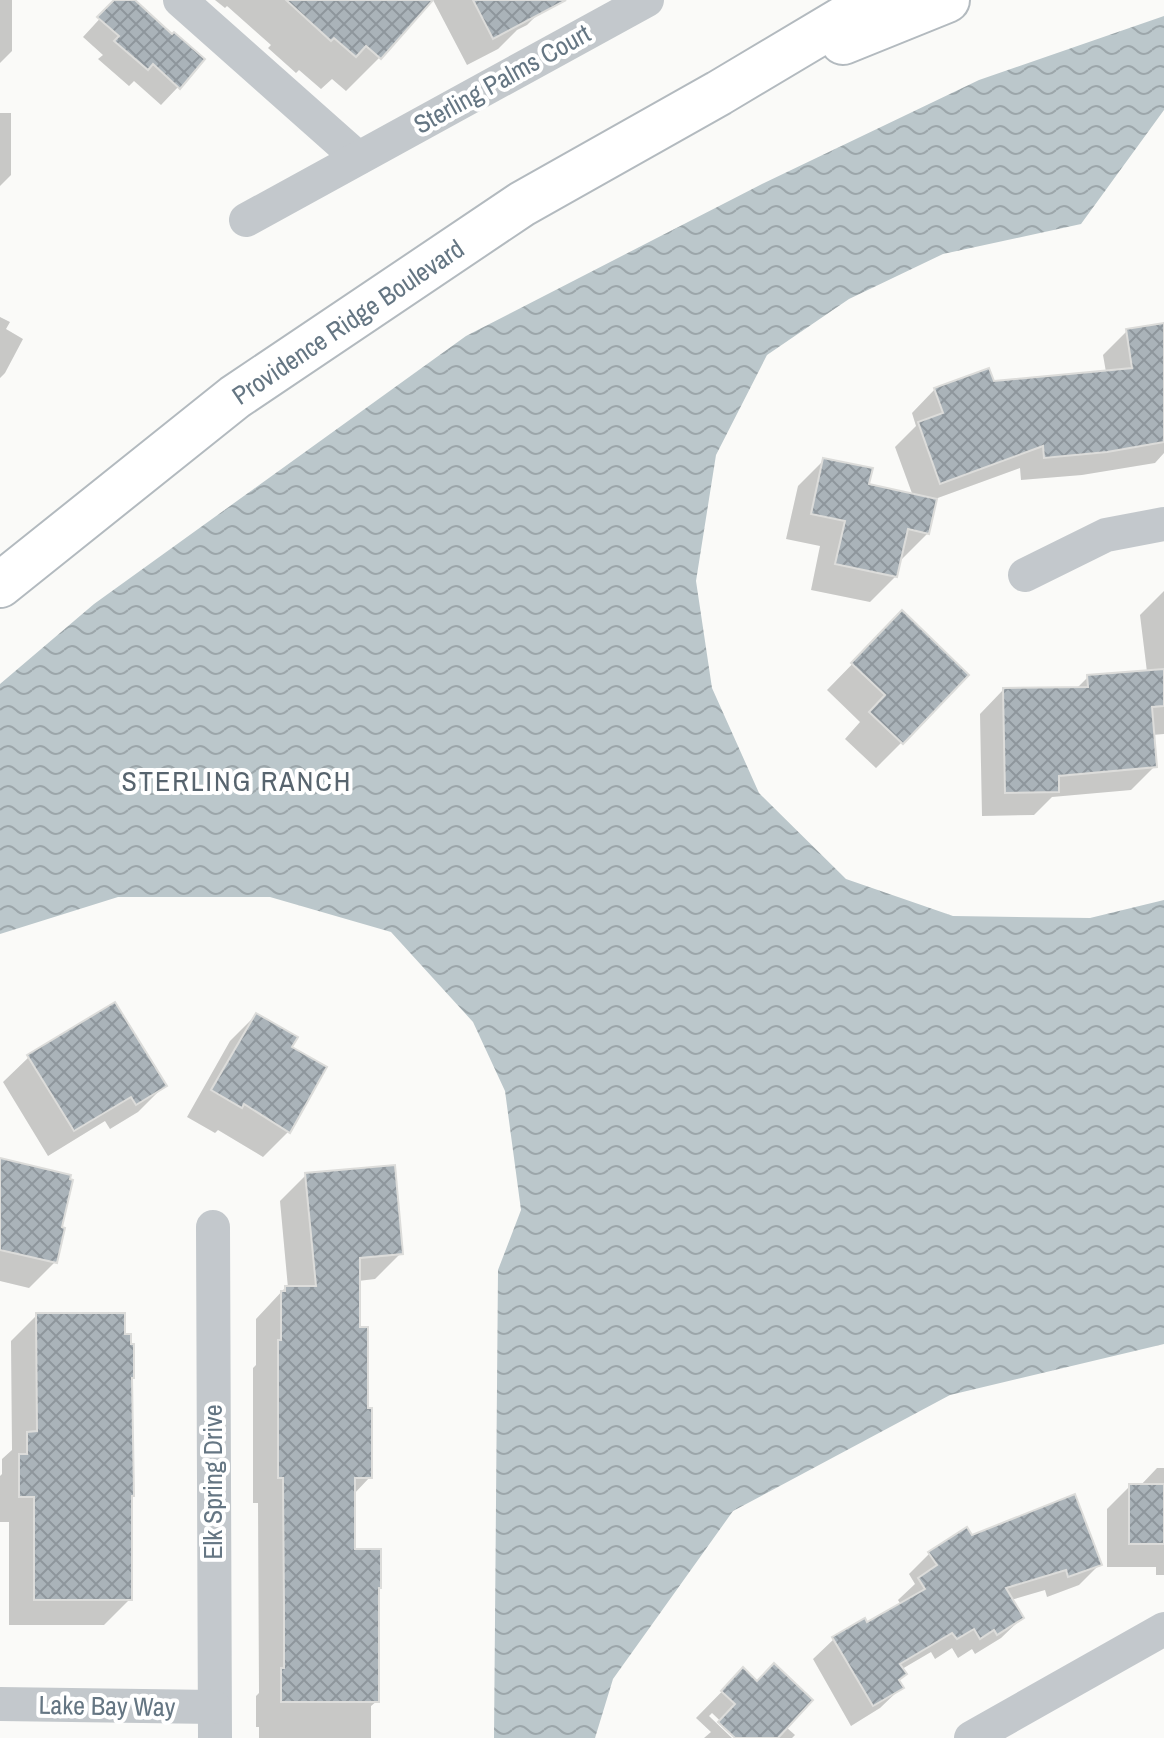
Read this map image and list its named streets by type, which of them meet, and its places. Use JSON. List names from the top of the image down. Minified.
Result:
{"streets":{"street":["Sterling Palms Court","Providence Ridge Boulevard","Elk Spring Drive","Lake Bay Way"]},"crossings":[["Elk Spring Drive","Lake Bay Way"]],"districts":["STERLING RANCH"]}
